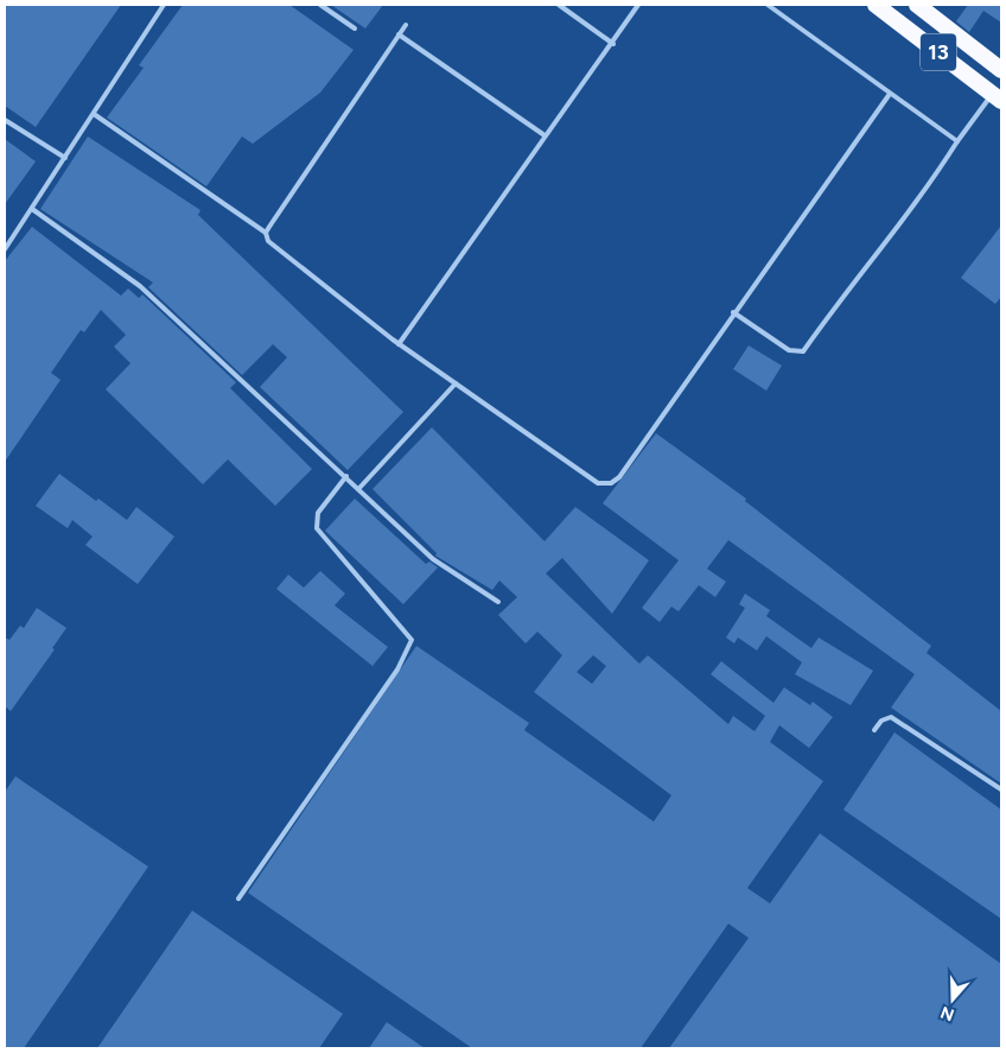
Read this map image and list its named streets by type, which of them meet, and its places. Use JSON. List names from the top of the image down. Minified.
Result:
{"streets":{"highway":["13"]},"north":"bottom"}
